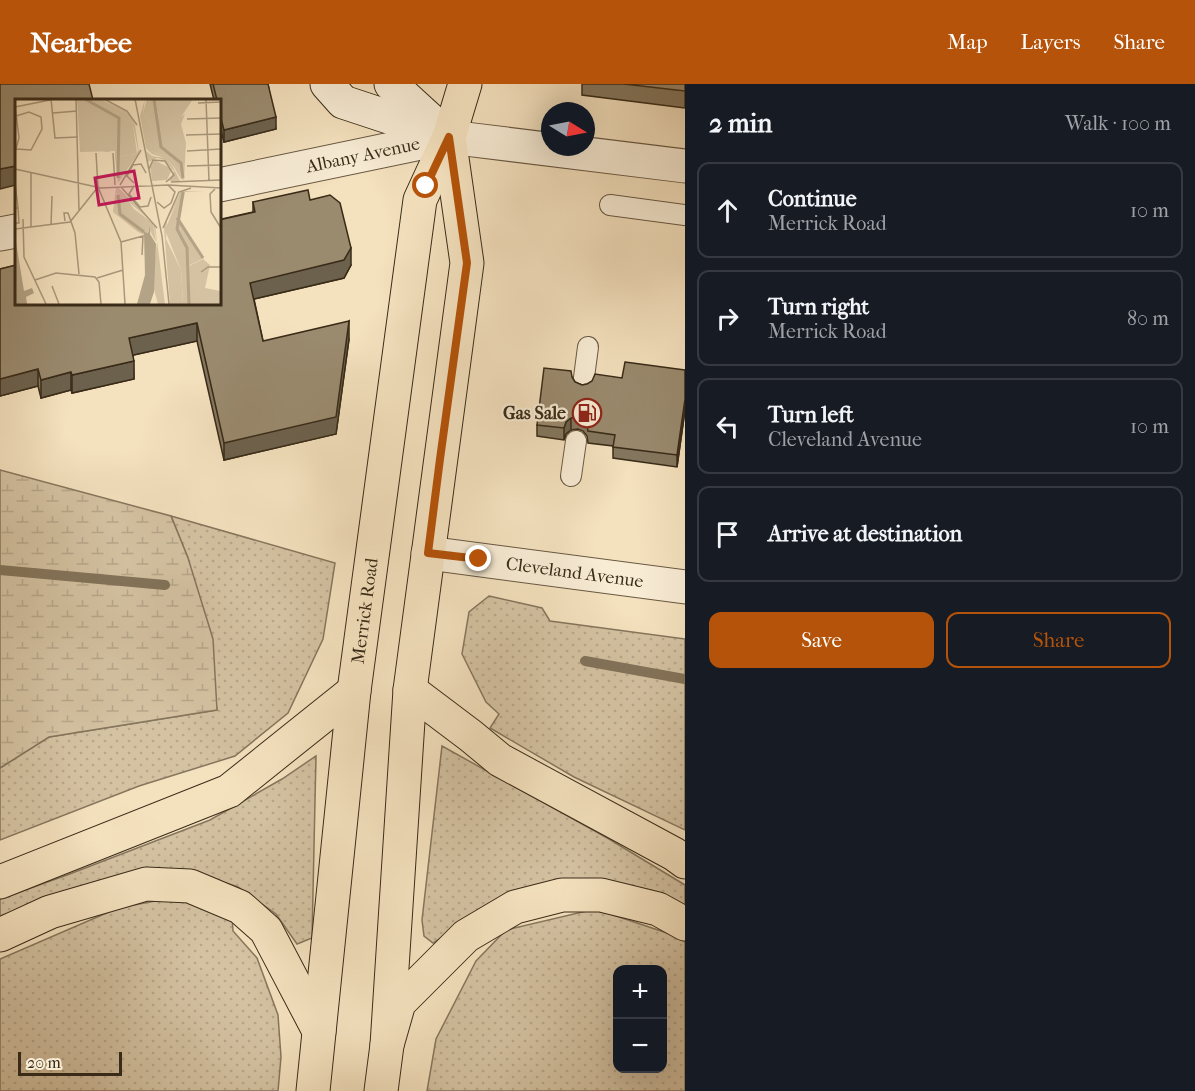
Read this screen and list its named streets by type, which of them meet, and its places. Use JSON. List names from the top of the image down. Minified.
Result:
{"streets":{"main road":["Merrick Road"],"street":["Albany Avenue","Cleveland Avenue"]},"crossings":[["Albany Avenue","Merrick Road"],["Cleveland Avenue","Merrick Road"]],"places":{"fuel station":["Gas Sale"]},"scale_bar":"20 m","north":"right","page":{"header":"Nearbee","nav":["Map","Layers","Share"],"heading":["2 min","Walk · 100 m"],"list":[["Continue","Merrick Road","10 m"],["Turn right","Merrick Road","80 m"],["Turn left","Cleveland Avenue","10 m"],"Arrive at destination"],"buttons":["Save","Share"],"map_buttons":["+","−"],"scale":"20 m"}}
